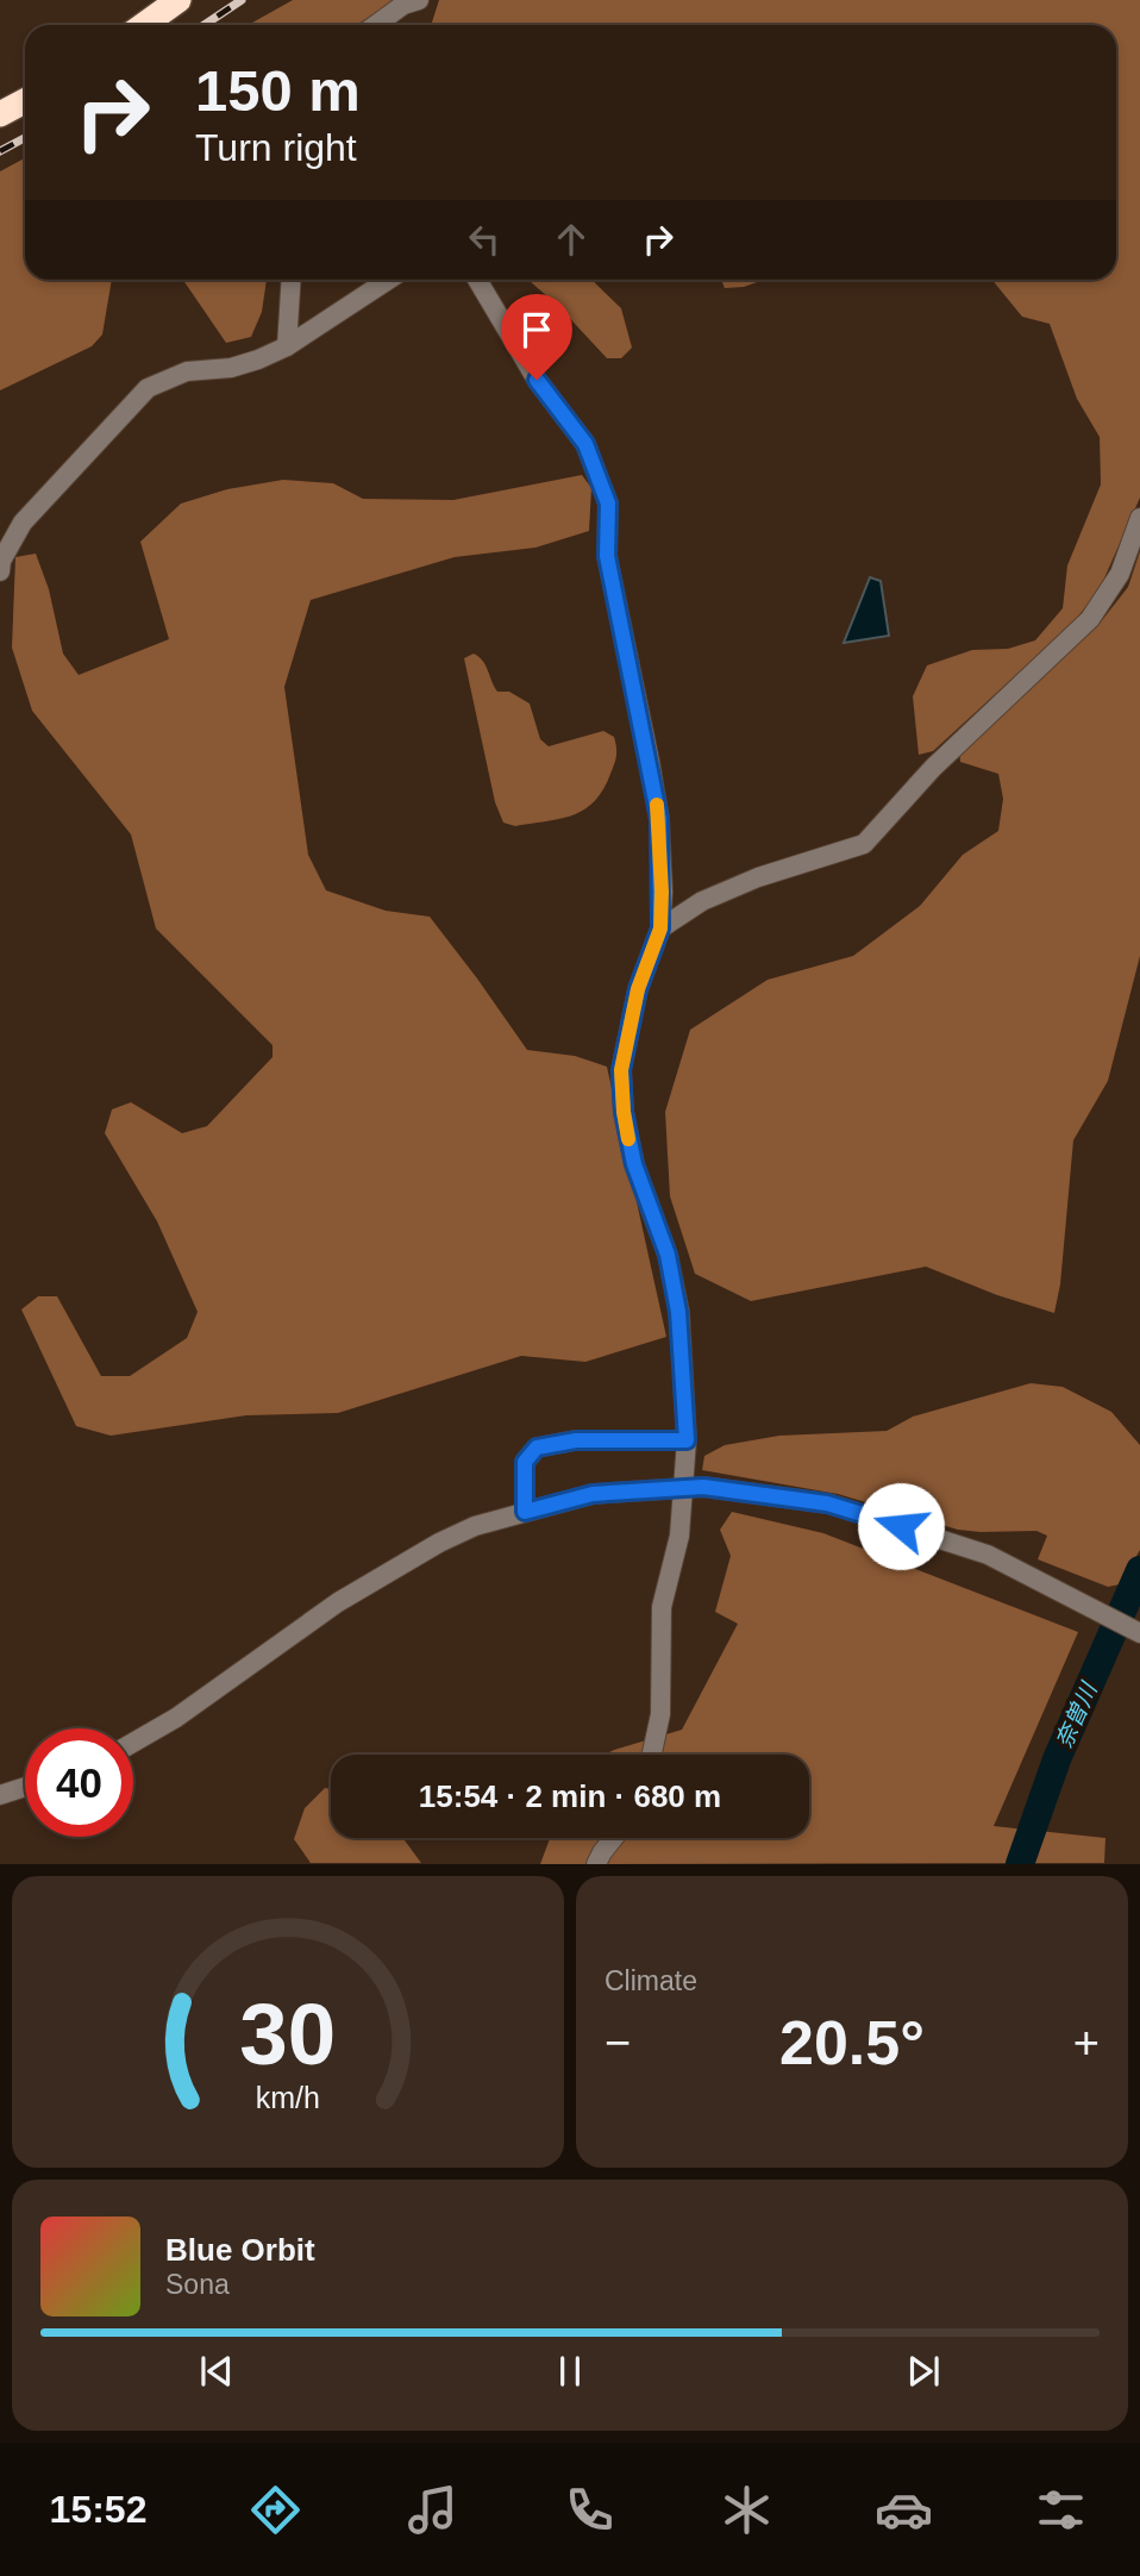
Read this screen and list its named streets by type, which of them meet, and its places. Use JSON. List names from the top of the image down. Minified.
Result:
{"water":["奈曽川"],"page":{"turn":["150 m","Turn right"],"limit":"40","trip":"15:54 · 2 min · 680 m","tile":"Climate","heat":["−","20.5°","+"],"song":["Blue Orbit","Sona"],"tabs":"15:52","gauge":["30","km/h"]}}
